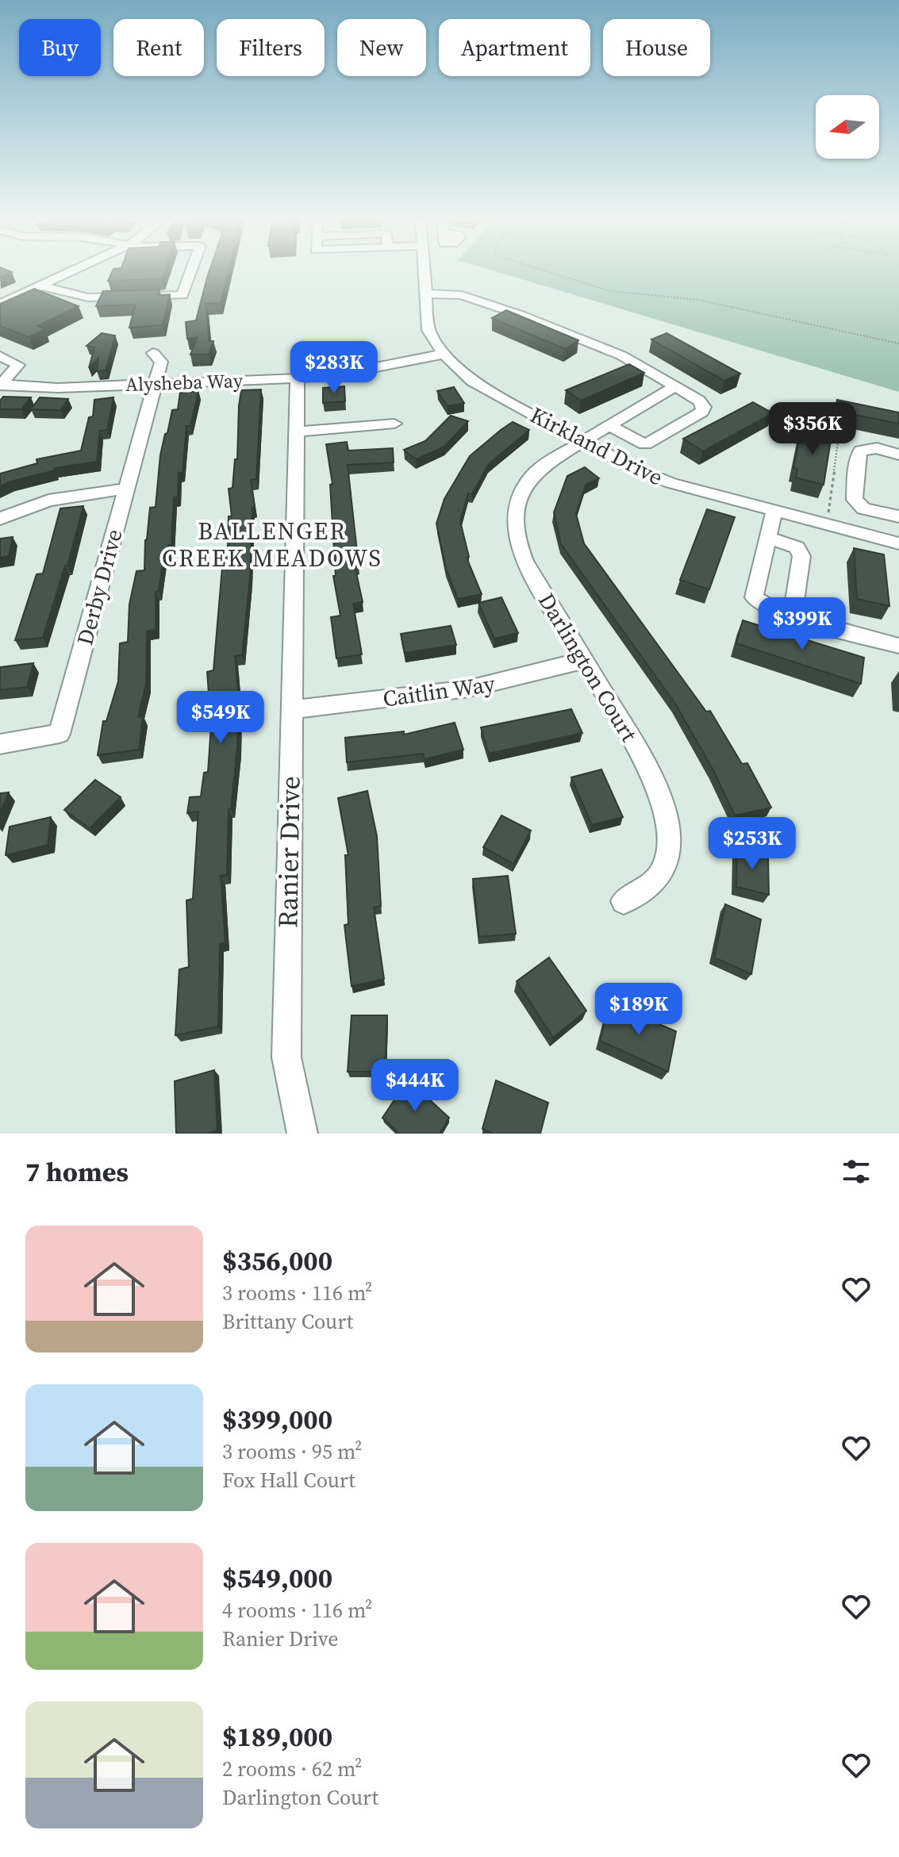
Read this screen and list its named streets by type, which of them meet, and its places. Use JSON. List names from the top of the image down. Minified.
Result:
{"streets":{"street":["Alysheba Way","Kirkland Drive","Derby Drive","Darlington Court","Caitlin Way","Ranier Drive"]},"crossings":[["Alysheba Way","Kirkland Drive"],["Alysheba Way","Derby Drive"],["Alysheba Way","Ranier Drive"],["Kirkland Drive","Darlington Court"],["Darlington Court","Caitlin Way"],["Caitlin Way","Ranier Drive"]],"districts":["BALLENGER CREEK MEADOWS"],"north":"left","page":{"chip":["Buy","Rent","Filters","New","Apartment","House"],"price":["$283K","$356K","$399K","$549K","$253K","$189K","$444K"],"heading":"7 homes","list":[{"name":"$356,000","note":"3 rooms · 116 m² · Brittany Court"},{"name":"$399,000","note":"3 rooms · 95 m² · Fox Hall Court"},{"name":"$549,000","note":"4 rooms · 116 m² · Ranier Drive"},{"name":"$189,000","note":"2 rooms · 62 m² · Darlington Court"}]}}
